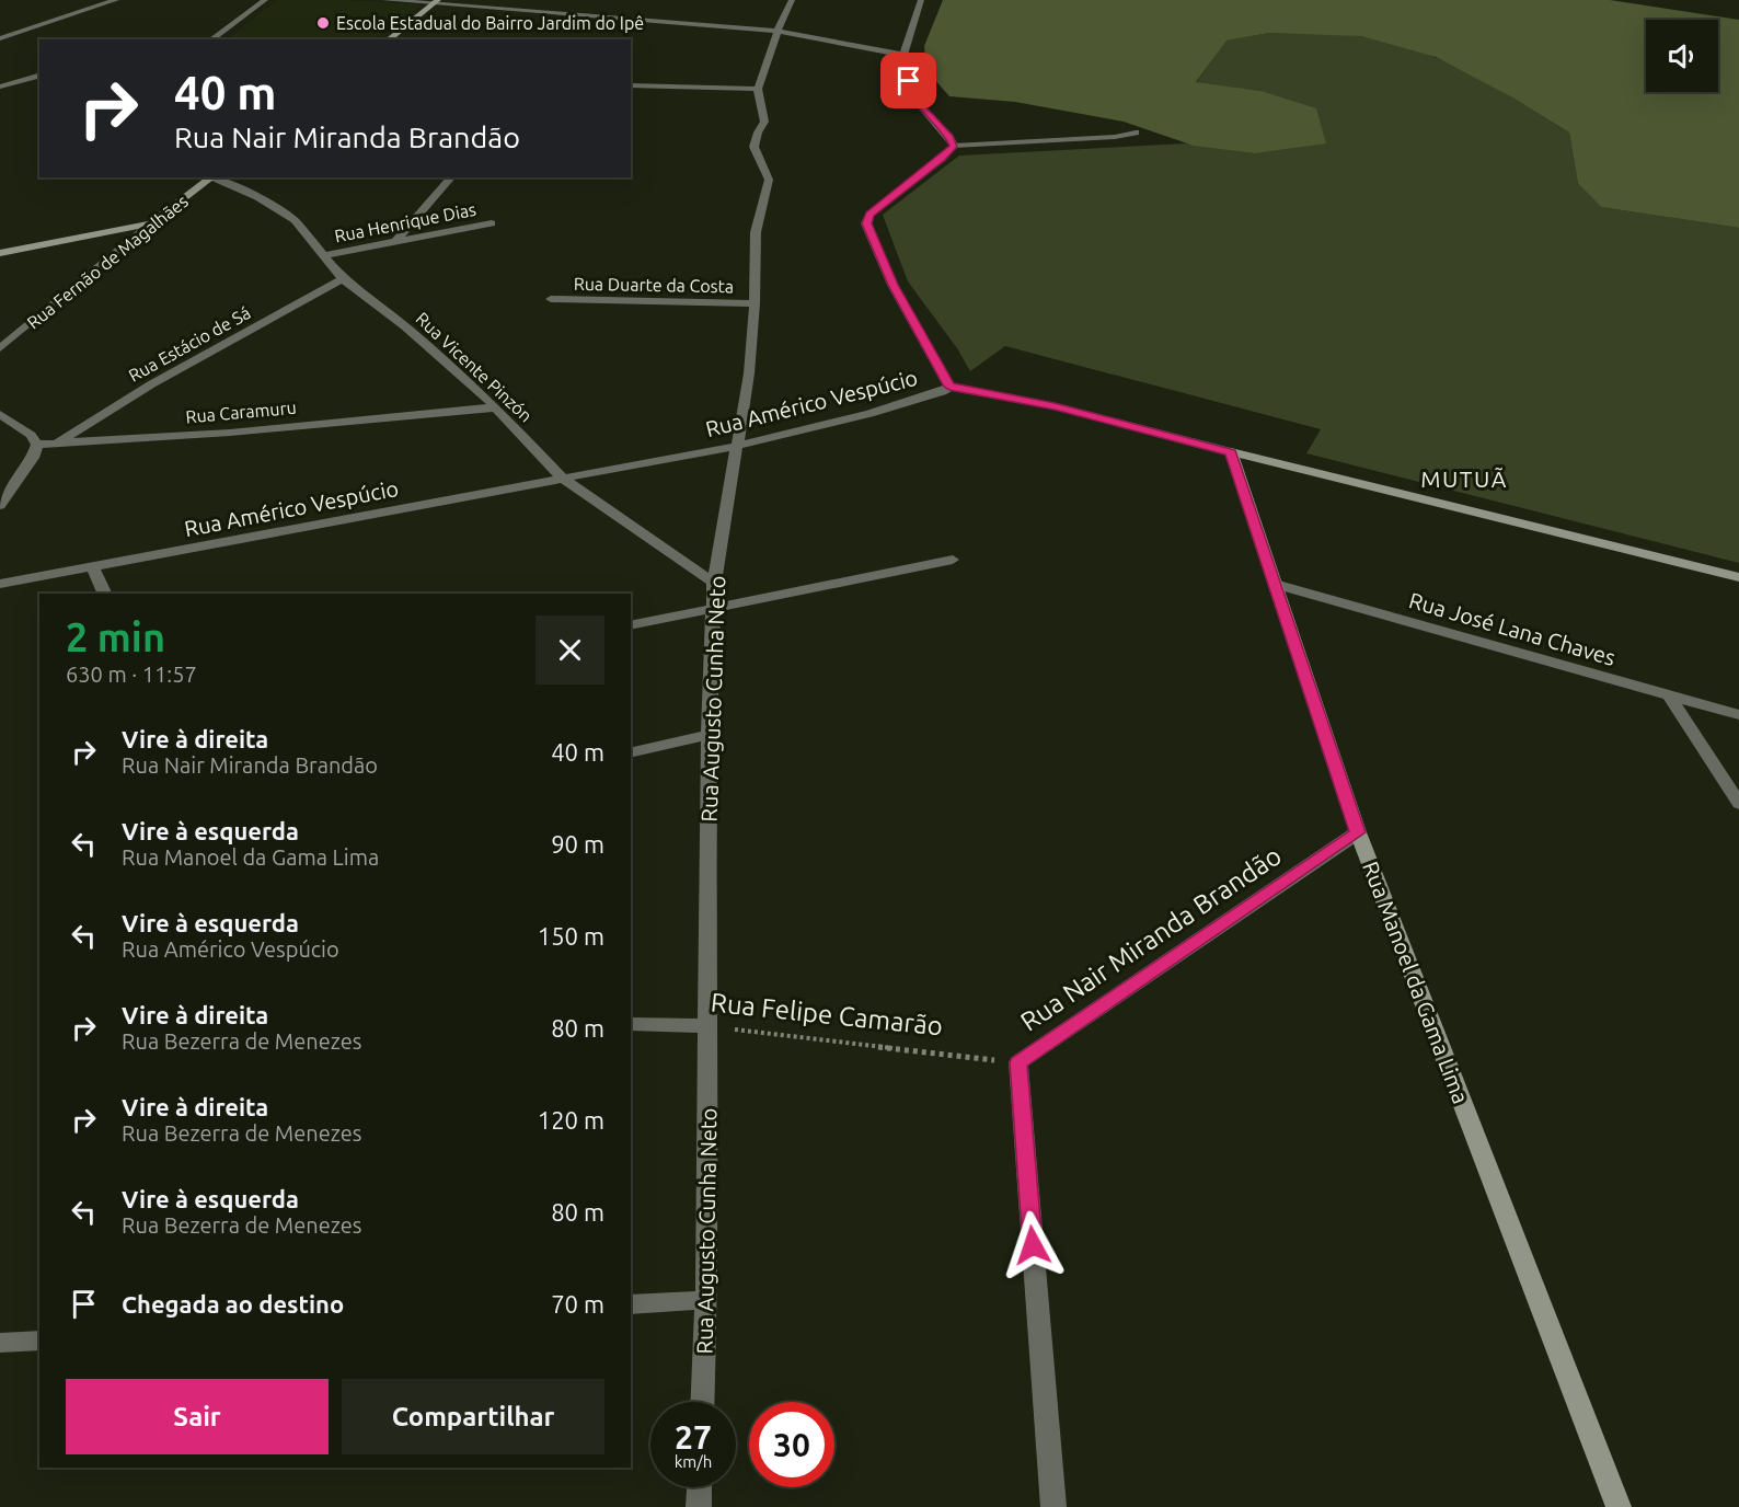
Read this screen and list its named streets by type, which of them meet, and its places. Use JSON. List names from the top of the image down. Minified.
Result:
{"streets":{"street":["Rua Henrique Dias","Rua Fernão de Magalhães","Rua Duarte da Costa","Rua Estácio de Sá","Rua Vicente Pinzón","Rua Américo Vespúcio","Rua Caramuru","Rua José Lana Chaves","Rua Augusto Cunha Neto","Rua Nair Miranda Brandão","Rua Manoel da Gama Lima","Rua Felipe Camarão"]},"crossings":[["Rua Henrique Dias","Rua Vicente Pinzón"],["Rua Duarte da Costa","Rua Augusto Cunha Neto"],["Rua Estácio de Sá","Rua Vicente Pinzón"],["Rua Estácio de Sá","Rua Caramuru"],["Rua Vicente Pinzón","Rua Américo Vespúcio"],["Rua Vicente Pinzón","Rua Caramuru"],["Rua Vicente Pinzón","Rua Augusto Cunha Neto"],["Rua Américo Vespúcio","Rua Augusto Cunha Neto"],["Rua Américo Vespúcio","Rua Manoel da Gama Lima"],["Rua José Lana Chaves","Rua Manoel da Gama Lima"],["Rua Augusto Cunha Neto","Rua Felipe Camarão"],["Rua Nair Miranda Brandão","Rua Manoel da Gama Lima"],["Rua Nair Miranda Brandão","Rua Felipe Camarão"]],"districts":["MUTUÃ"],"places":["Escola Estadual do Bairro Jardim do Ipê"],"page":{"turn":["40 m","Rua Nair Miranda Brandão"],"heading":["2 min","630 m · 11:57"],"list":[{"name":"Vire à direita","note":"Rua Nair Miranda Brandão","value":"40 m"},{"name":"Vire à esquerda","note":"Rua Manoel da Gama Lima","value":"90 m"},{"name":"Vire à esquerda","note":"Rua Américo Vespúcio","value":"150 m"},{"name":"Vire à direita","note":"Rua Bezerra de Menezes","value":"80 m"},{"name":"Vire à direita","note":"Rua Bezerra de Menezes","value":"120 m"},{"name":"Vire à esquerda","note":"Rua Bezerra de Menezes","value":"80 m"},{"name":"Chegada ao destino","value":"70 m"}],"buttons":["Sair","Compartilhar"],"speed":"27 km/h","limit":"30"}}
